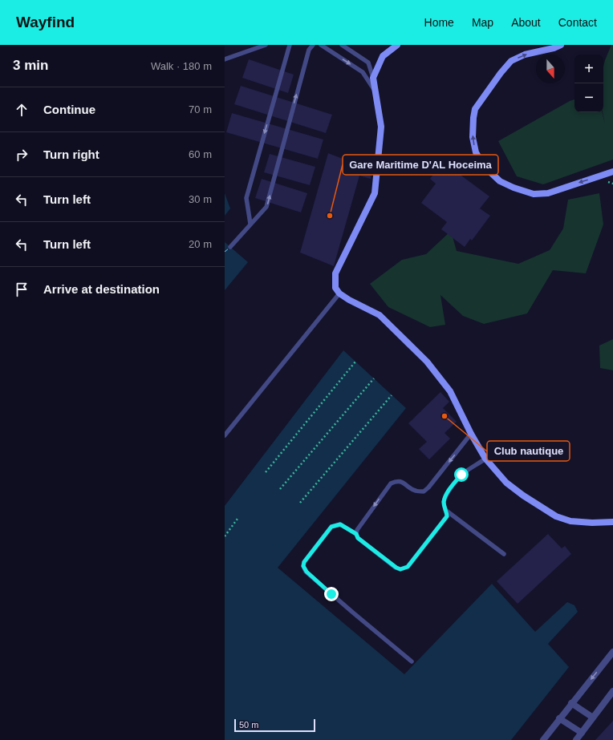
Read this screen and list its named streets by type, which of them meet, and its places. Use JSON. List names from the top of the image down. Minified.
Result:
{"places":["Gare Maritime D'AL Hoceima","Club nautique"],"scale_bar":"50 m","north":"bottom","page":{"header":"Wayfind","nav":["Home","Map","About","Contact"],"heading":["3 min","Walk · 180 m"],"map_buttons":["+","−"],"list":[["Continue","70 m"],["Turn right","60 m"],["Turn left","30 m"],["Turn left","20 m"],"Arrive at destination"],"scale":"50 m"}}
